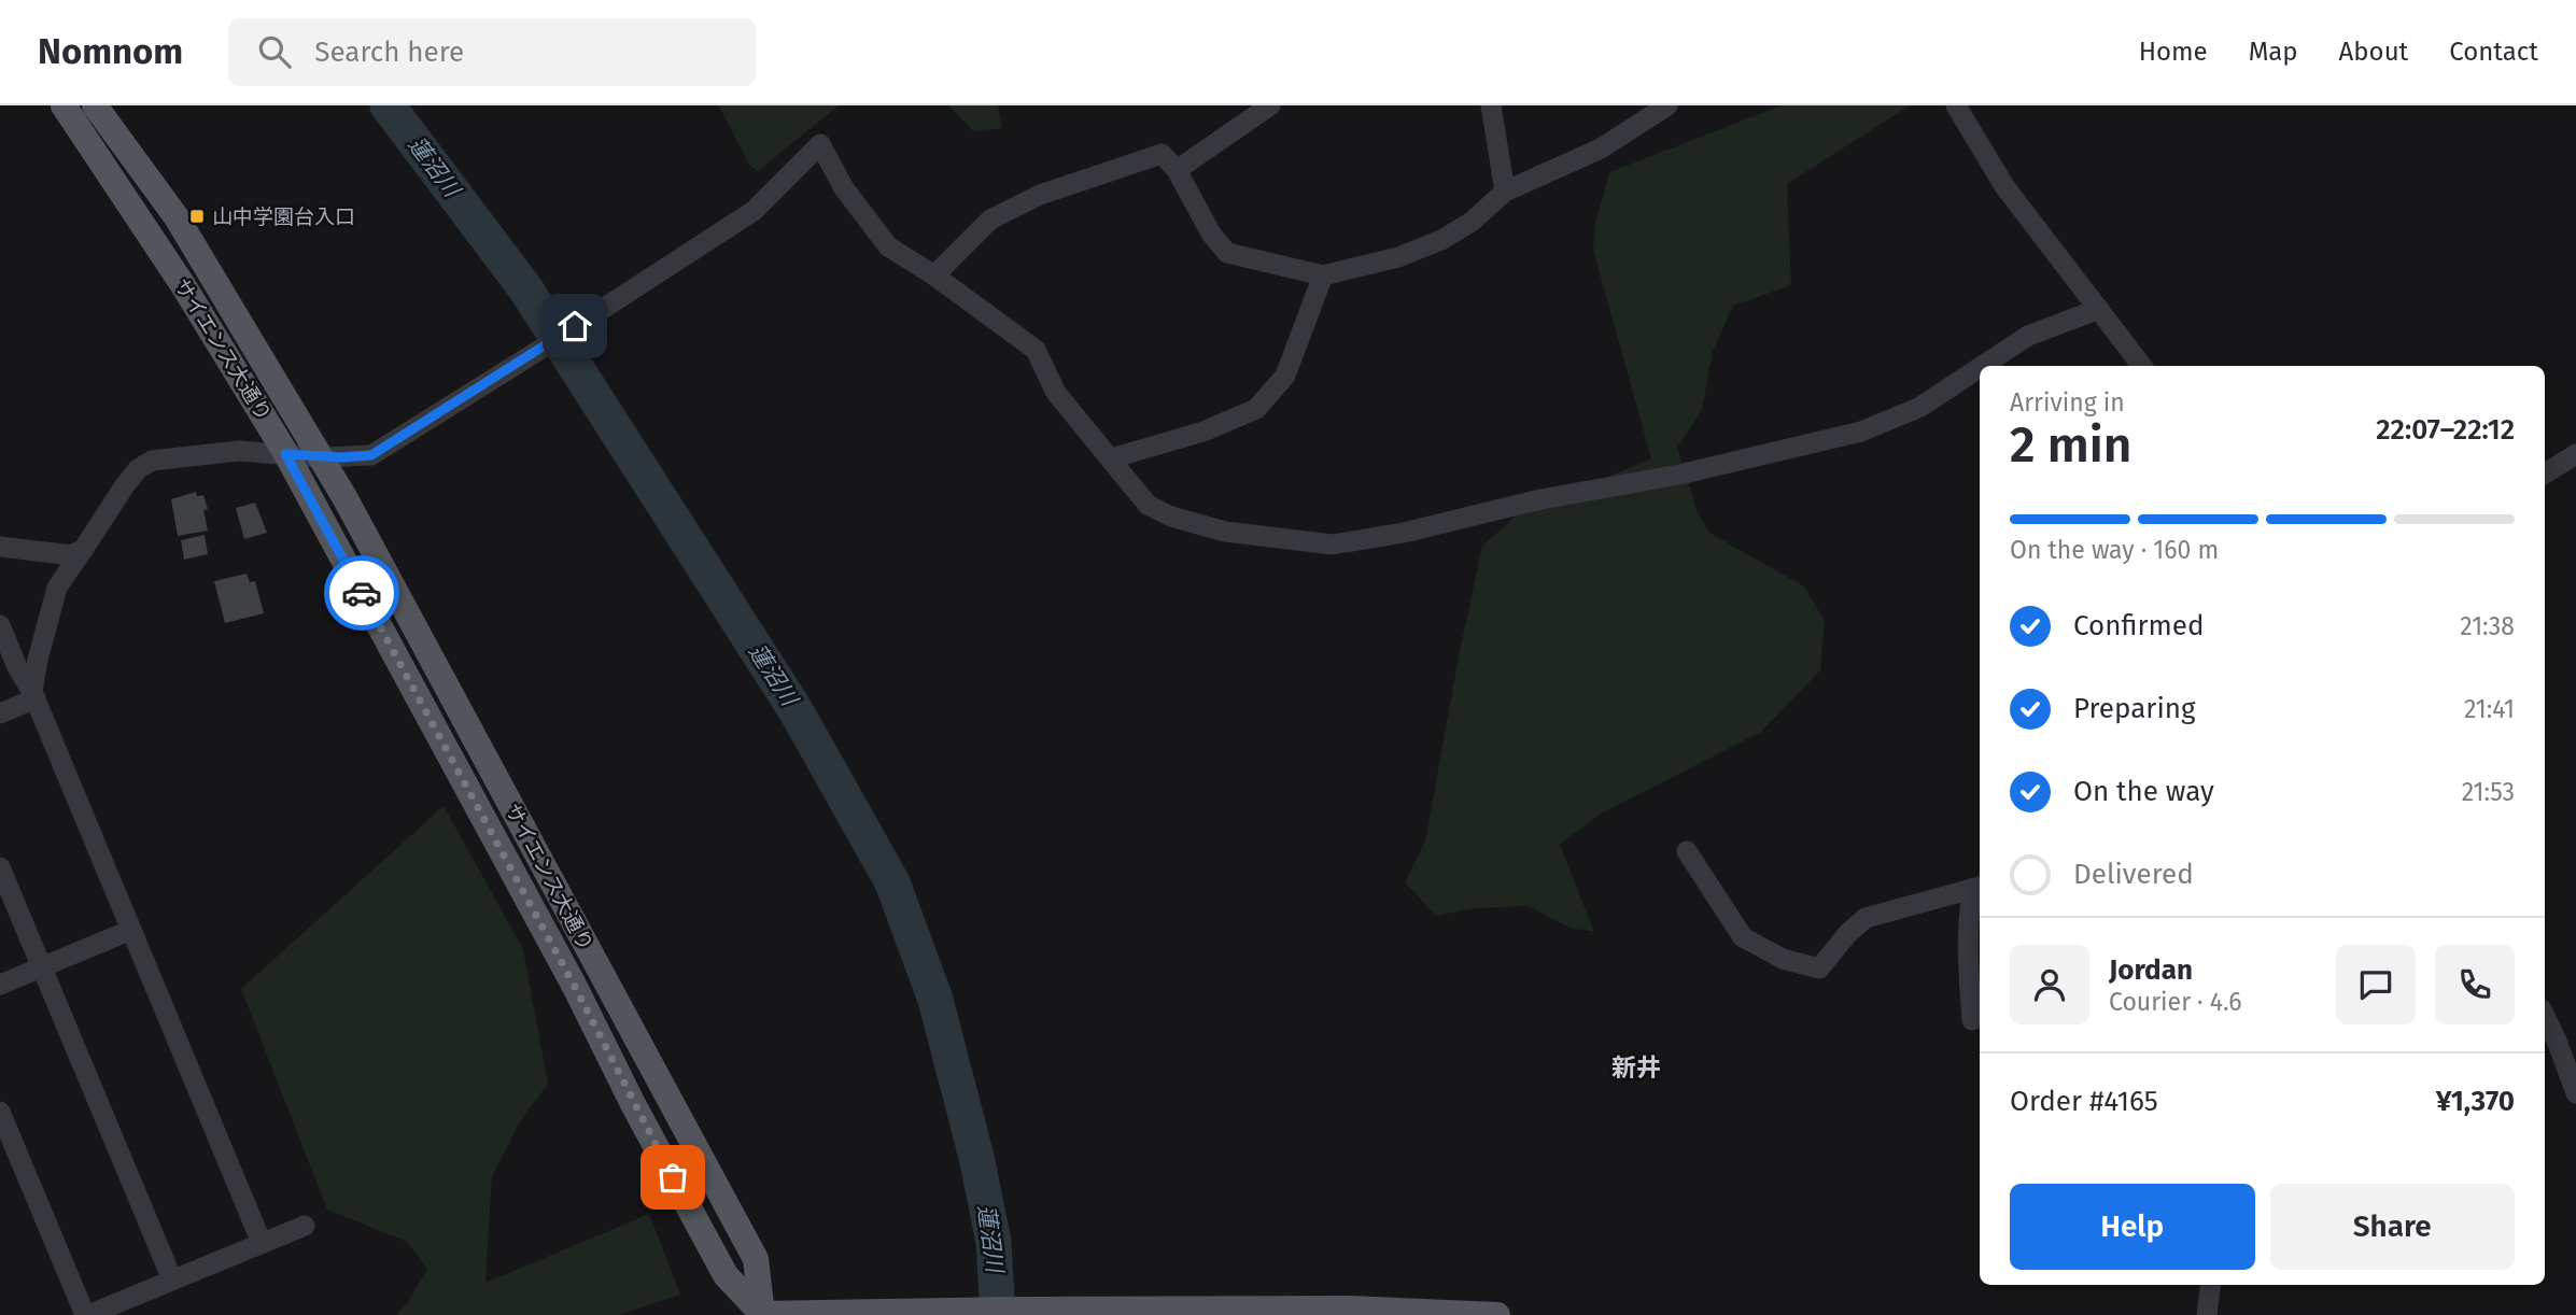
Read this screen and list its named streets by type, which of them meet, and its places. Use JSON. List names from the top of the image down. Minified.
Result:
{"streets":{"main road":["サイエンス大通り"]},"districts":["新井"],"water":["蓮沼川"],"places":{"transit":["山中学園台入口"]},"page":{"header":"Nomnom","search":"Search here","nav":["Home","Map","About","Contact"],"heading":["2 min","Arriving in","22:07–22:12"],"panel":["Jordan","Courier · 4.6","Order #4165","¥1,370"],"bar":"On the way · 160 m","list":[["Confirmed","21:38"],["Preparing","21:41"],["On the way","21:53"],"Delivered"],"buttons":["Help","Share"]}}
